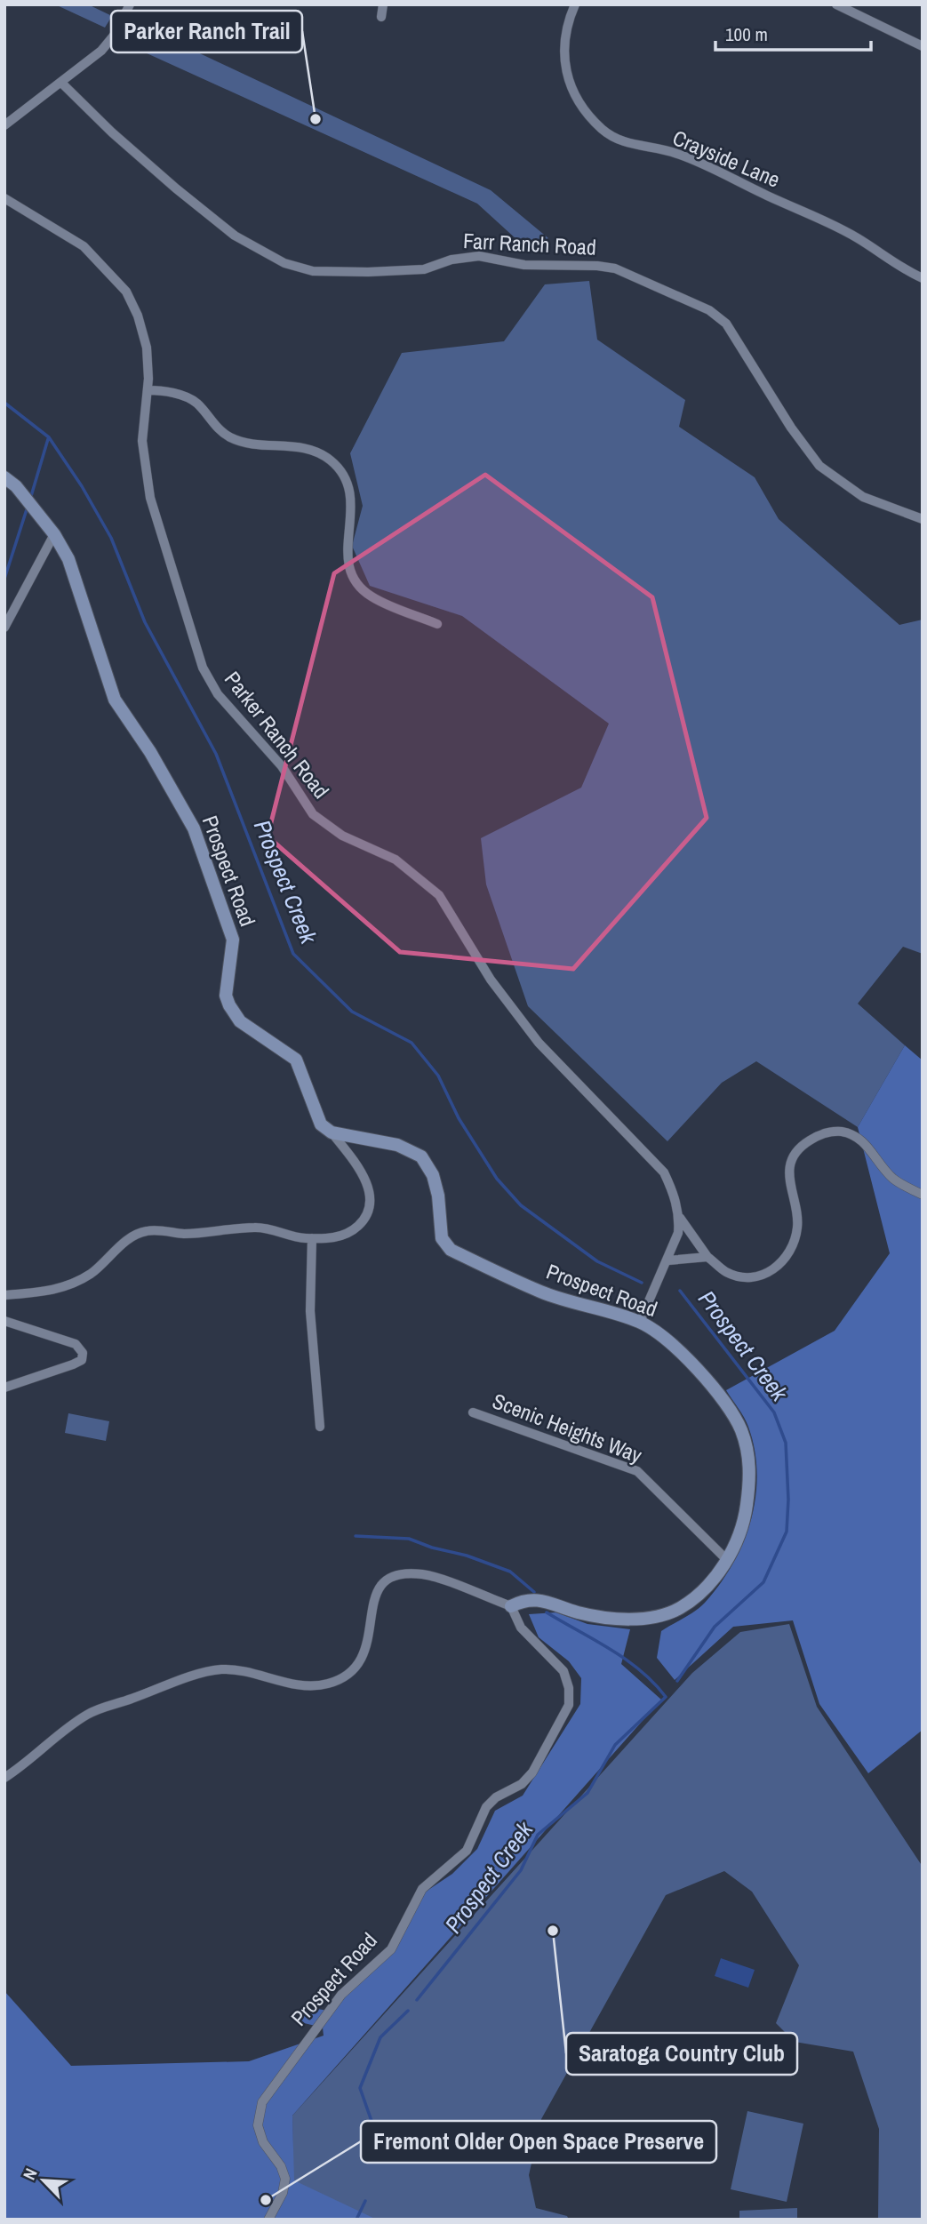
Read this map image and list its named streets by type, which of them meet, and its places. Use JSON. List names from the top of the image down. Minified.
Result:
{"streets":{"street":["Crayside Lane","Farr Ranch Road","Parker Ranch Road","Prospect Road","Scenic Heights Way"]},"crossings":[["Parker Ranch Road","Prospect Road"],["Prospect Road","Scenic Heights Way"]],"water":["Prospect Creek"],"places":["Parker Ranch Trail","Saratoga Country Club","Fremont Older Open Space Preserve"],"scale_bar":"100 m","north":"top left"}
